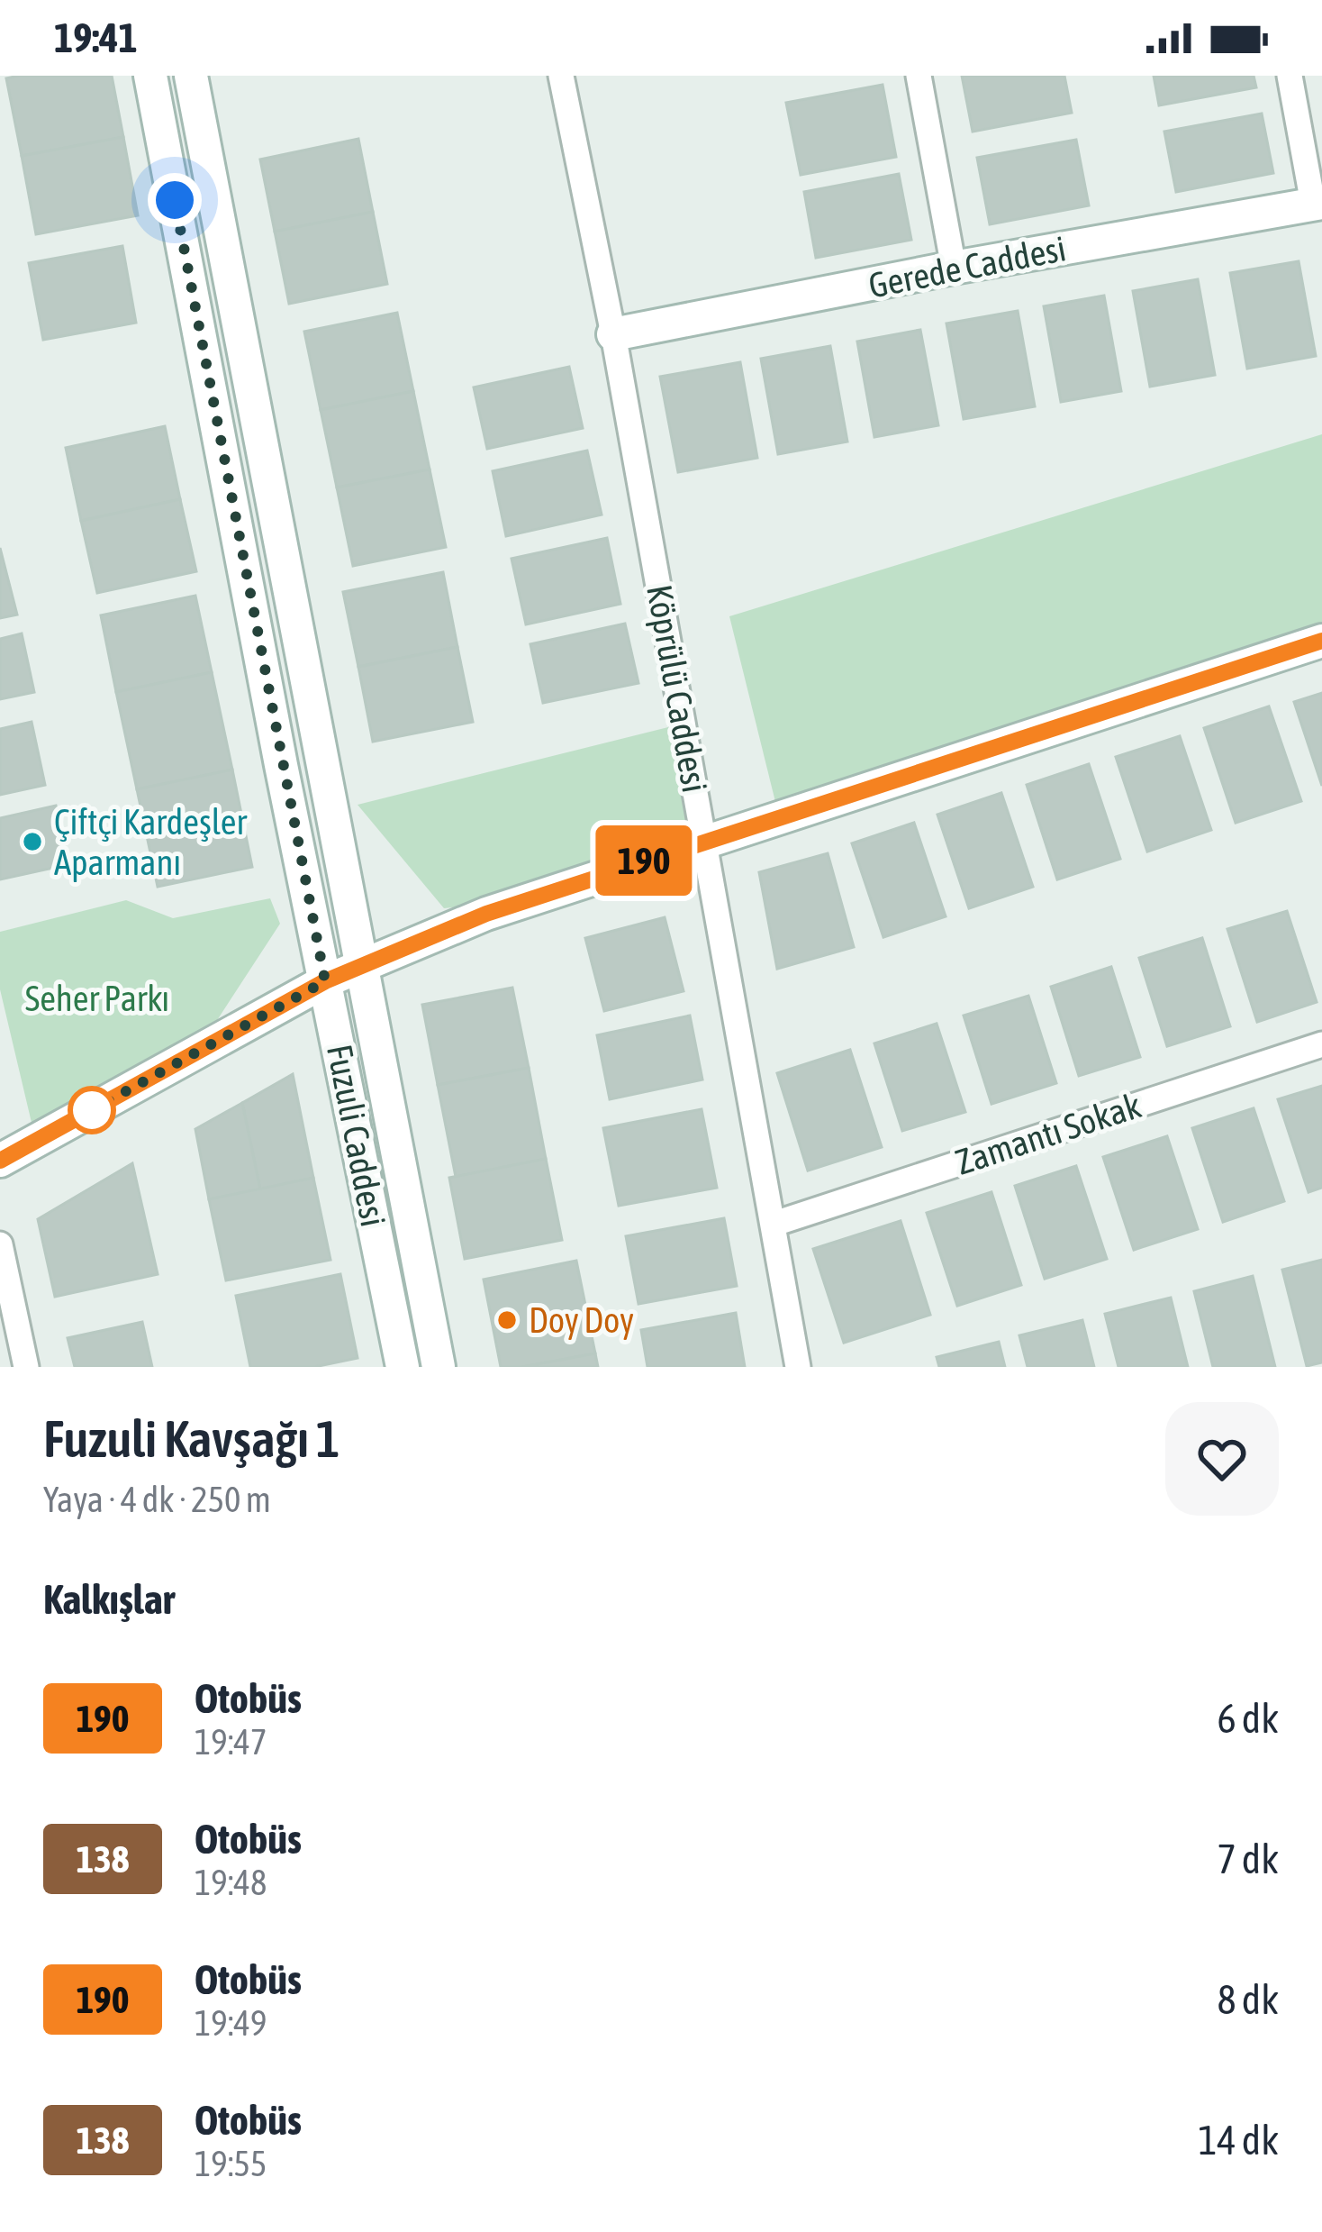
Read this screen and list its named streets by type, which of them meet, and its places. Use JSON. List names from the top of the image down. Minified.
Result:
{"streets":{"street":["Gerede Caddesi","Köprülü Caddesi","Zamantı Sokak","Fuzuli Caddesi"]},"crossings":[["Gerede Caddesi","Köprülü Caddesi"],["Köprülü Caddesi","Zamantı Sokak"]],"parks":["Seher Parkı"],"places":["Çiftçi Kardeşler Aparmanı","Doy Doy"],"lines":["bus line 190"],"page":{"status":"19:41","on_map":"190","heading":[["Fuzuli Kavşağı 1","Yaya · 4 dk · 250 m"],"Kalkışlar"],"list":[{"mark":"190","name":"Otobüs","note":"19:47","value":"6 dk"},{"mark":"138","name":"Otobüs","note":"19:48","value":"7 dk"},{"mark":"190","name":"Otobüs","note":"19:49","value":"8 dk"},{"mark":"138","name":"Otobüs","note":"19:55","value":"14 dk"}]}}
